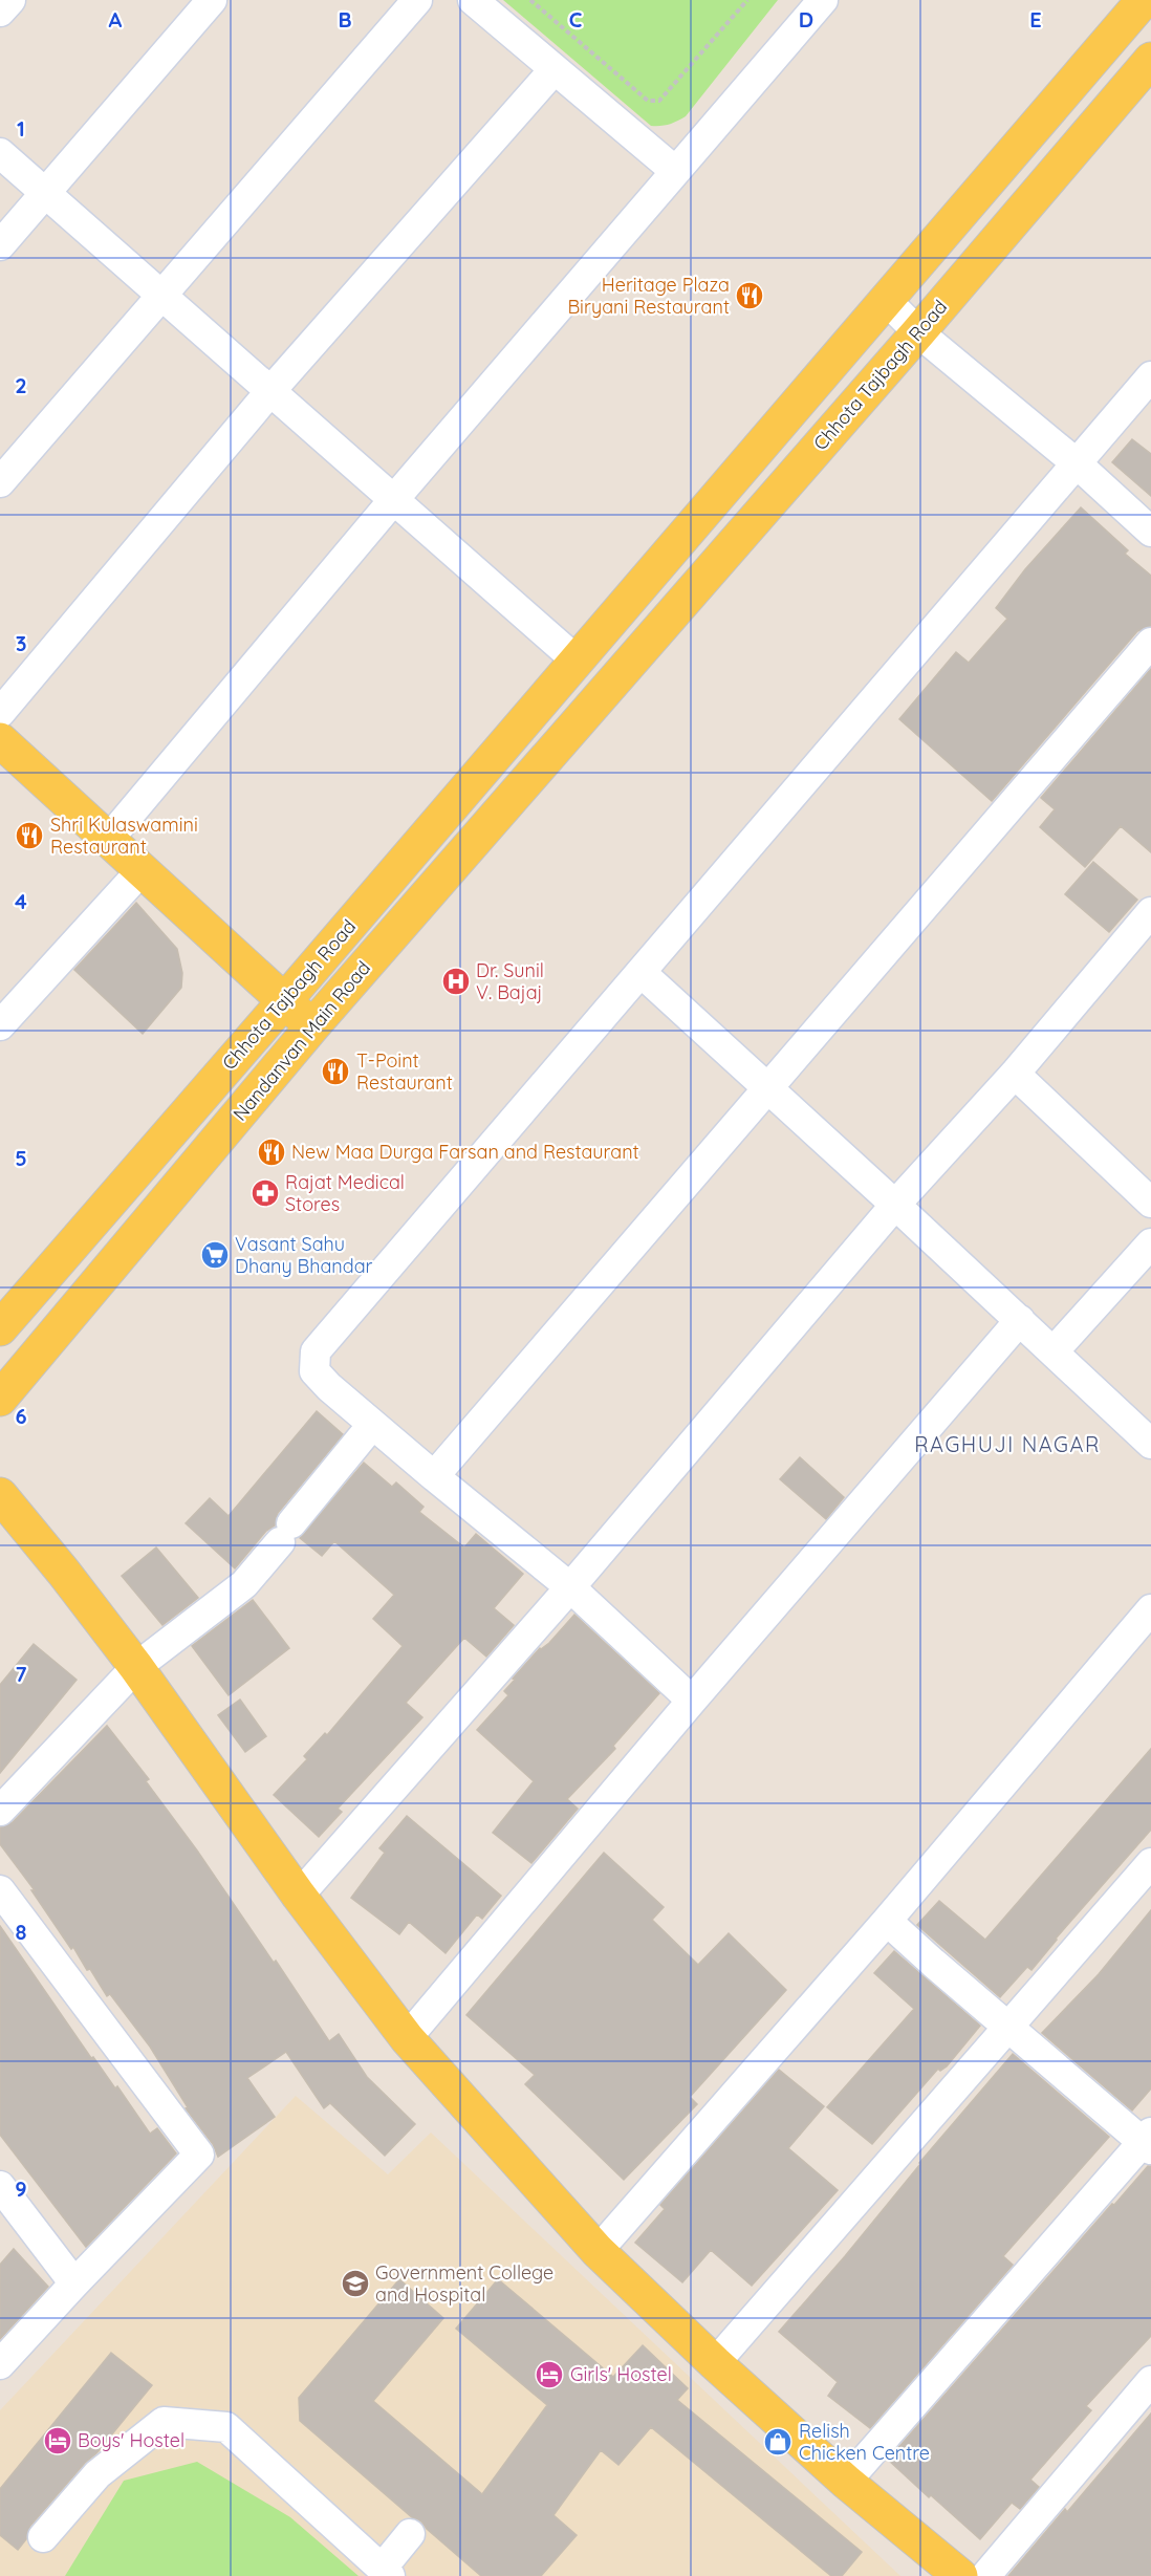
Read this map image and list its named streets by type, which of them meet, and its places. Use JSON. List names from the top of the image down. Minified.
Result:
{"streets":{"main road":["Chhota Tajbagh Road","Nandanvan Main Road"]},"crossings":[["Chhota Tajbagh Road","Nandanvan Main Road"]],"districts":["RAGHUJI NAGAR"],"places":{"restaurant":["Heritage Plaza Biryani Restaurant","Shri Kulaswamini Restaurant","T-Point Restaurant","New Maa Durga Farsan and Restaurant"],"hospital":["Dr. Sunil V. Bajaj"],"pharmacy":["Rajat Medical Stores"],"supermarket":["Vasant Sahu Dhany Bhandar"],"school or university":["Government College and Hospital"],"hotel":["Girls' Hostel","Boys' Hostel"],"shop":["Relish Chicken Centre"]},"grid":{"columns":["A","B","C","D","E"],"rows":["1","2","3","4","5","6","7","8","9"]}}
